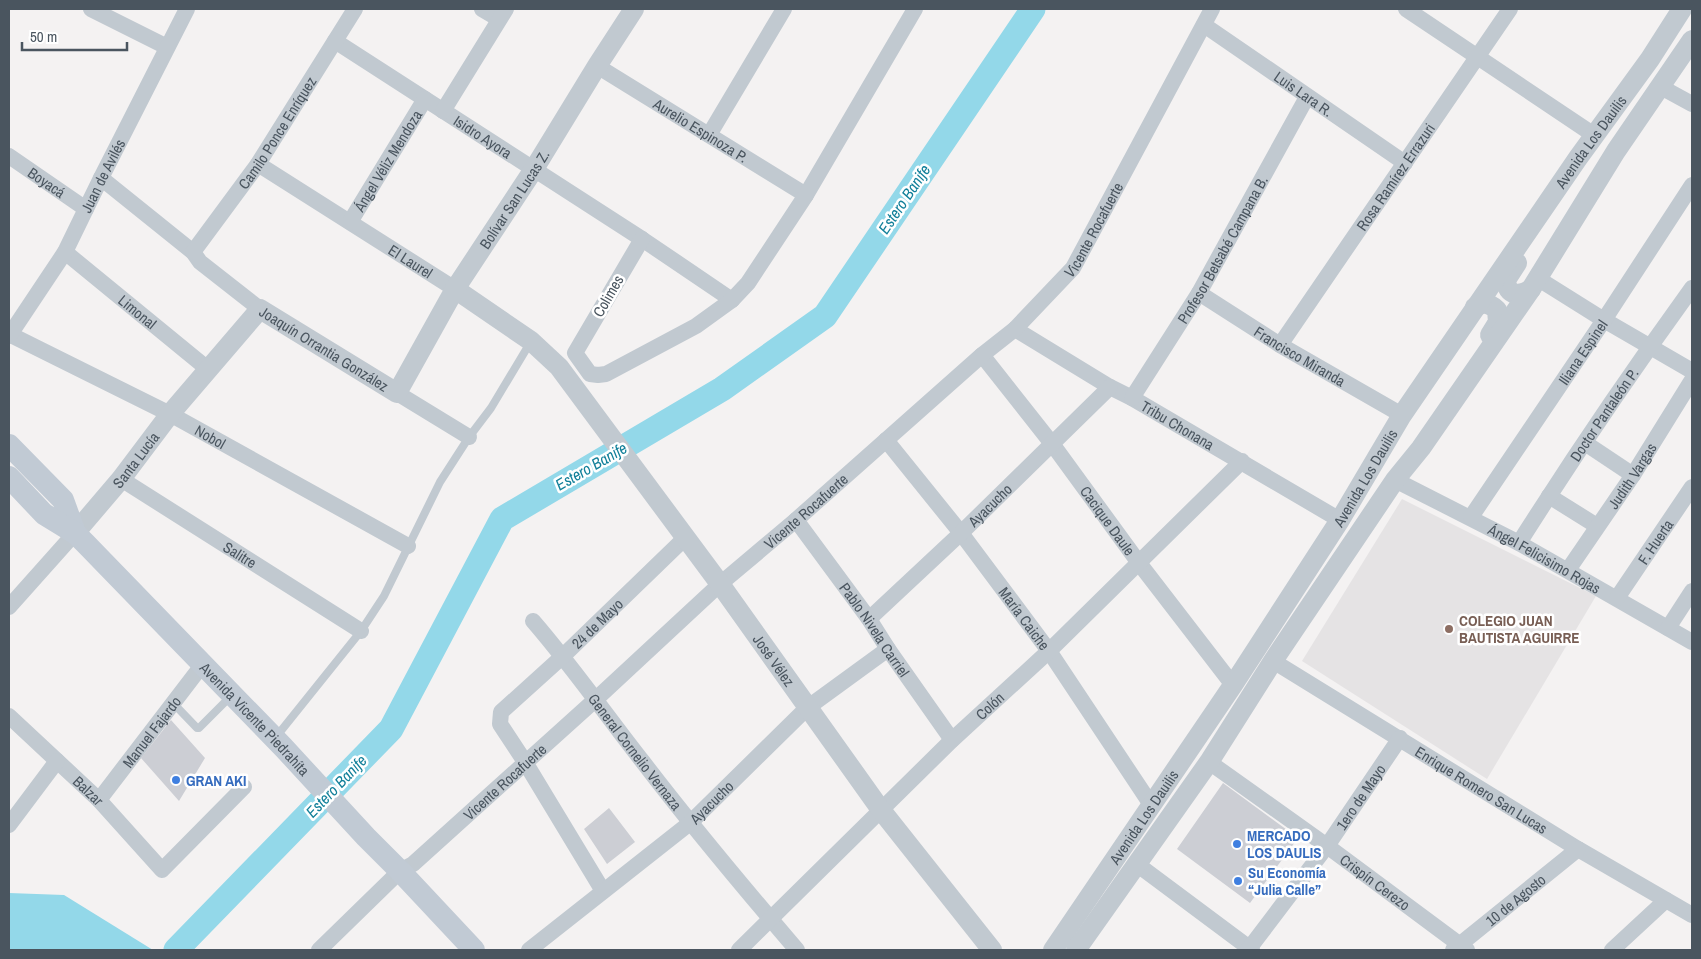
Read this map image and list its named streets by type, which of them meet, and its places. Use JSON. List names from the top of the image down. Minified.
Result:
{"streets":{"main road":["Avenida Vicente Piedrahíta"],"street":["Luis Lara R.","Aurelio Espinoza P.","Camilo Ponce Enríquez","Isidro Ayora","Avenida Los Dauilis","Ángel Véliz Mendoza","Juan de Avilés","Rosa Ramírez Errazuri","Boyacá","Bolívar San Lucas Z.","Vicente Rocafuerte","Profesor Betsabé Campana B.","El Laurel","Colimes","Limonal","Joaquín Orrantia González","Iliana Espinel","Francisco Miranda","Doctor Pantaleón P.","Tribu Chonana","Nobol","Santa Lucía","Judith Vargas","Ayacucho","Cacique Daule","F. Huerta","Salitre","Ángel Felicisimo Rojas","María Caiche","24 de Mayo","Pablo Nivela Carriel","José Vélez","Colón","Manuel Fajardo","General Cornelio Vernaza","Enrique Romero San Lucas","Balzar","1ero de Mayo","Crispín Cerezo","10 de Agosto"]},"crossings":[["Luis Lara R.","Rosa Ramírez Errazuri"],["Luis Lara R.","Vicente Rocafuerte"],["Luis Lara R.","Profesor Betsabé Campana B."],["Aurelio Espinoza P.","Bolívar San Lucas Z."],["Camilo Ponce Enríquez","Isidro Ayora"],["Camilo Ponce Enríquez","El Laurel"],["Camilo Ponce Enríquez","Joaquín Orrantia González"],["Isidro Ayora","Ángel Véliz Mendoza"],["Isidro Ayora","Bolívar San Lucas Z."],["Isidro Ayora","Colimes"],["Avenida Los Dauilis","Francisco Miranda"],["Avenida Los Dauilis","Tribu Chonana"],["Avenida Los Dauilis","Cacique Daule"],["Avenida Los Dauilis","Ángel Felicisimo Rojas"],["Avenida Los Dauilis","María Caiche"],["Avenida Los Dauilis","Enrique Romero San Lucas"],["Avenida Los Dauilis","Crispín Cerezo"],["Ángel Véliz Mendoza","El Laurel"],["Juan de Avilés","Boyacá"],["Juan de Avilés","Limonal"],["Juan de Avilés","Joaquín Orrantia González"],["Juan de Avilés","Nobol"],["Rosa Ramírez Errazuri","Francisco Miranda"],["Bolívar San Lucas Z.","El Laurel"],["Bolívar San Lucas Z.","Joaquín Orrantia González"],["Vicente Rocafuerte","Tribu Chonana"],["Vicente Rocafuerte","Cacique Daule"],["Vicente Rocafuerte","María Caiche"],["Vicente Rocafuerte","24 de Mayo"],["Vicente Rocafuerte","Pablo Nivela Carriel"],["Vicente Rocafuerte","José Vélez"],["Vicente Rocafuerte","Avenida Vicente Piedrahíta"],["Vicente Rocafuerte","General Cornelio Vernaza"],["Profesor Betsabé Campana B.","Francisco Miranda"],["Profesor Betsabé Campana B.","Tribu Chonana"],["El Laurel","José Vélez"],["Limonal","Santa Lucía"],["Joaquín Orrantia González","Santa Lucía"],["Iliana Espinel","Ángel Felicisimo Rojas"],["Doctor Pantaleón P.","Ángel Felicisimo Rojas"],["Tribu Chonana","Ayacucho"],["Tribu Chonana","Colón"],["Nobol","Santa Lucía"],["Santa Lucía","Salitre"],["Santa Lucía","Avenida Vicente Piedrahíta"],["Judith Vargas","Ángel Felicisimo Rojas"],["Ayacucho","Cacique Daule"],["Ayacucho","María Caiche"],["Ayacucho","Pablo Nivela Carriel"],["Ayacucho","José Vélez"],["Ayacucho","General Cornelio Vernaza"],["Cacique Daule","Colón"],["F. Huerta","Ángel Felicisimo Rojas"],["María Caiche","Colón"],["24 de Mayo","José Vélez"],["24 de Mayo","General Cornelio Vernaza"],["Pablo Nivela Carriel","Colón"],["José Vélez","Colón"],["Colón","General Cornelio Vernaza"],["Avenida Vicente Piedrahíta","Manuel Fajardo"],["Manuel Fajardo","Balzar"],["Enrique Romero San Lucas","1ero de Mayo"],["Enrique Romero San Lucas","10 de Agosto"],["1ero de Mayo","Crispín Cerezo"],["Crispín Cerezo","10 de Agosto"]],"water":["Estero Banife"],"places":["COLEGIO JUAN BAUTISTA AGUIRRE","GRAN AKI","MERCADO LOS DAULIS","Su Economía “Julia Calle”"],"scale_bar":"50 m"}
